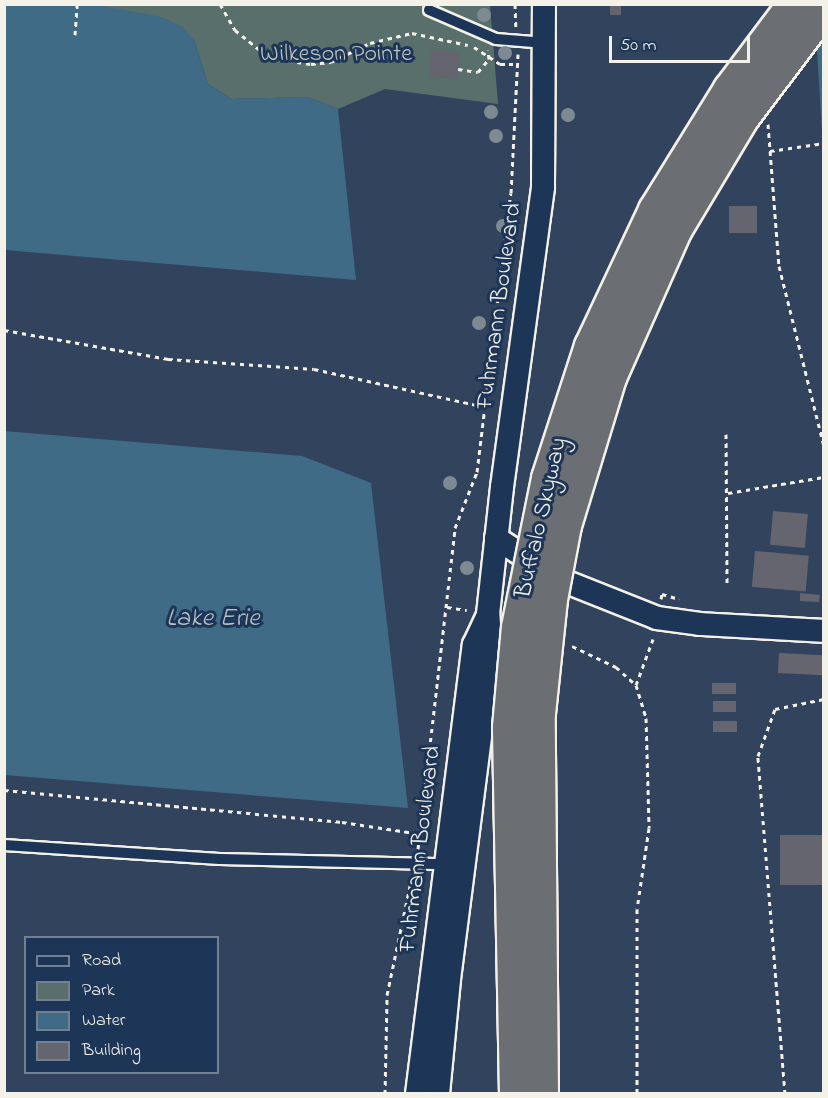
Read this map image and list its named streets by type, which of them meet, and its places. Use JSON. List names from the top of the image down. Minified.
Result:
{"streets":{"highway":["Buffalo Skyway"],"street":["Fuhrmann Boulevard"]},"water":["Lake Erie"],"parks":["Wilkeson Pointe"],"legend":["Road","Park","Water","Building"],"scale_bar":"50 m"}
